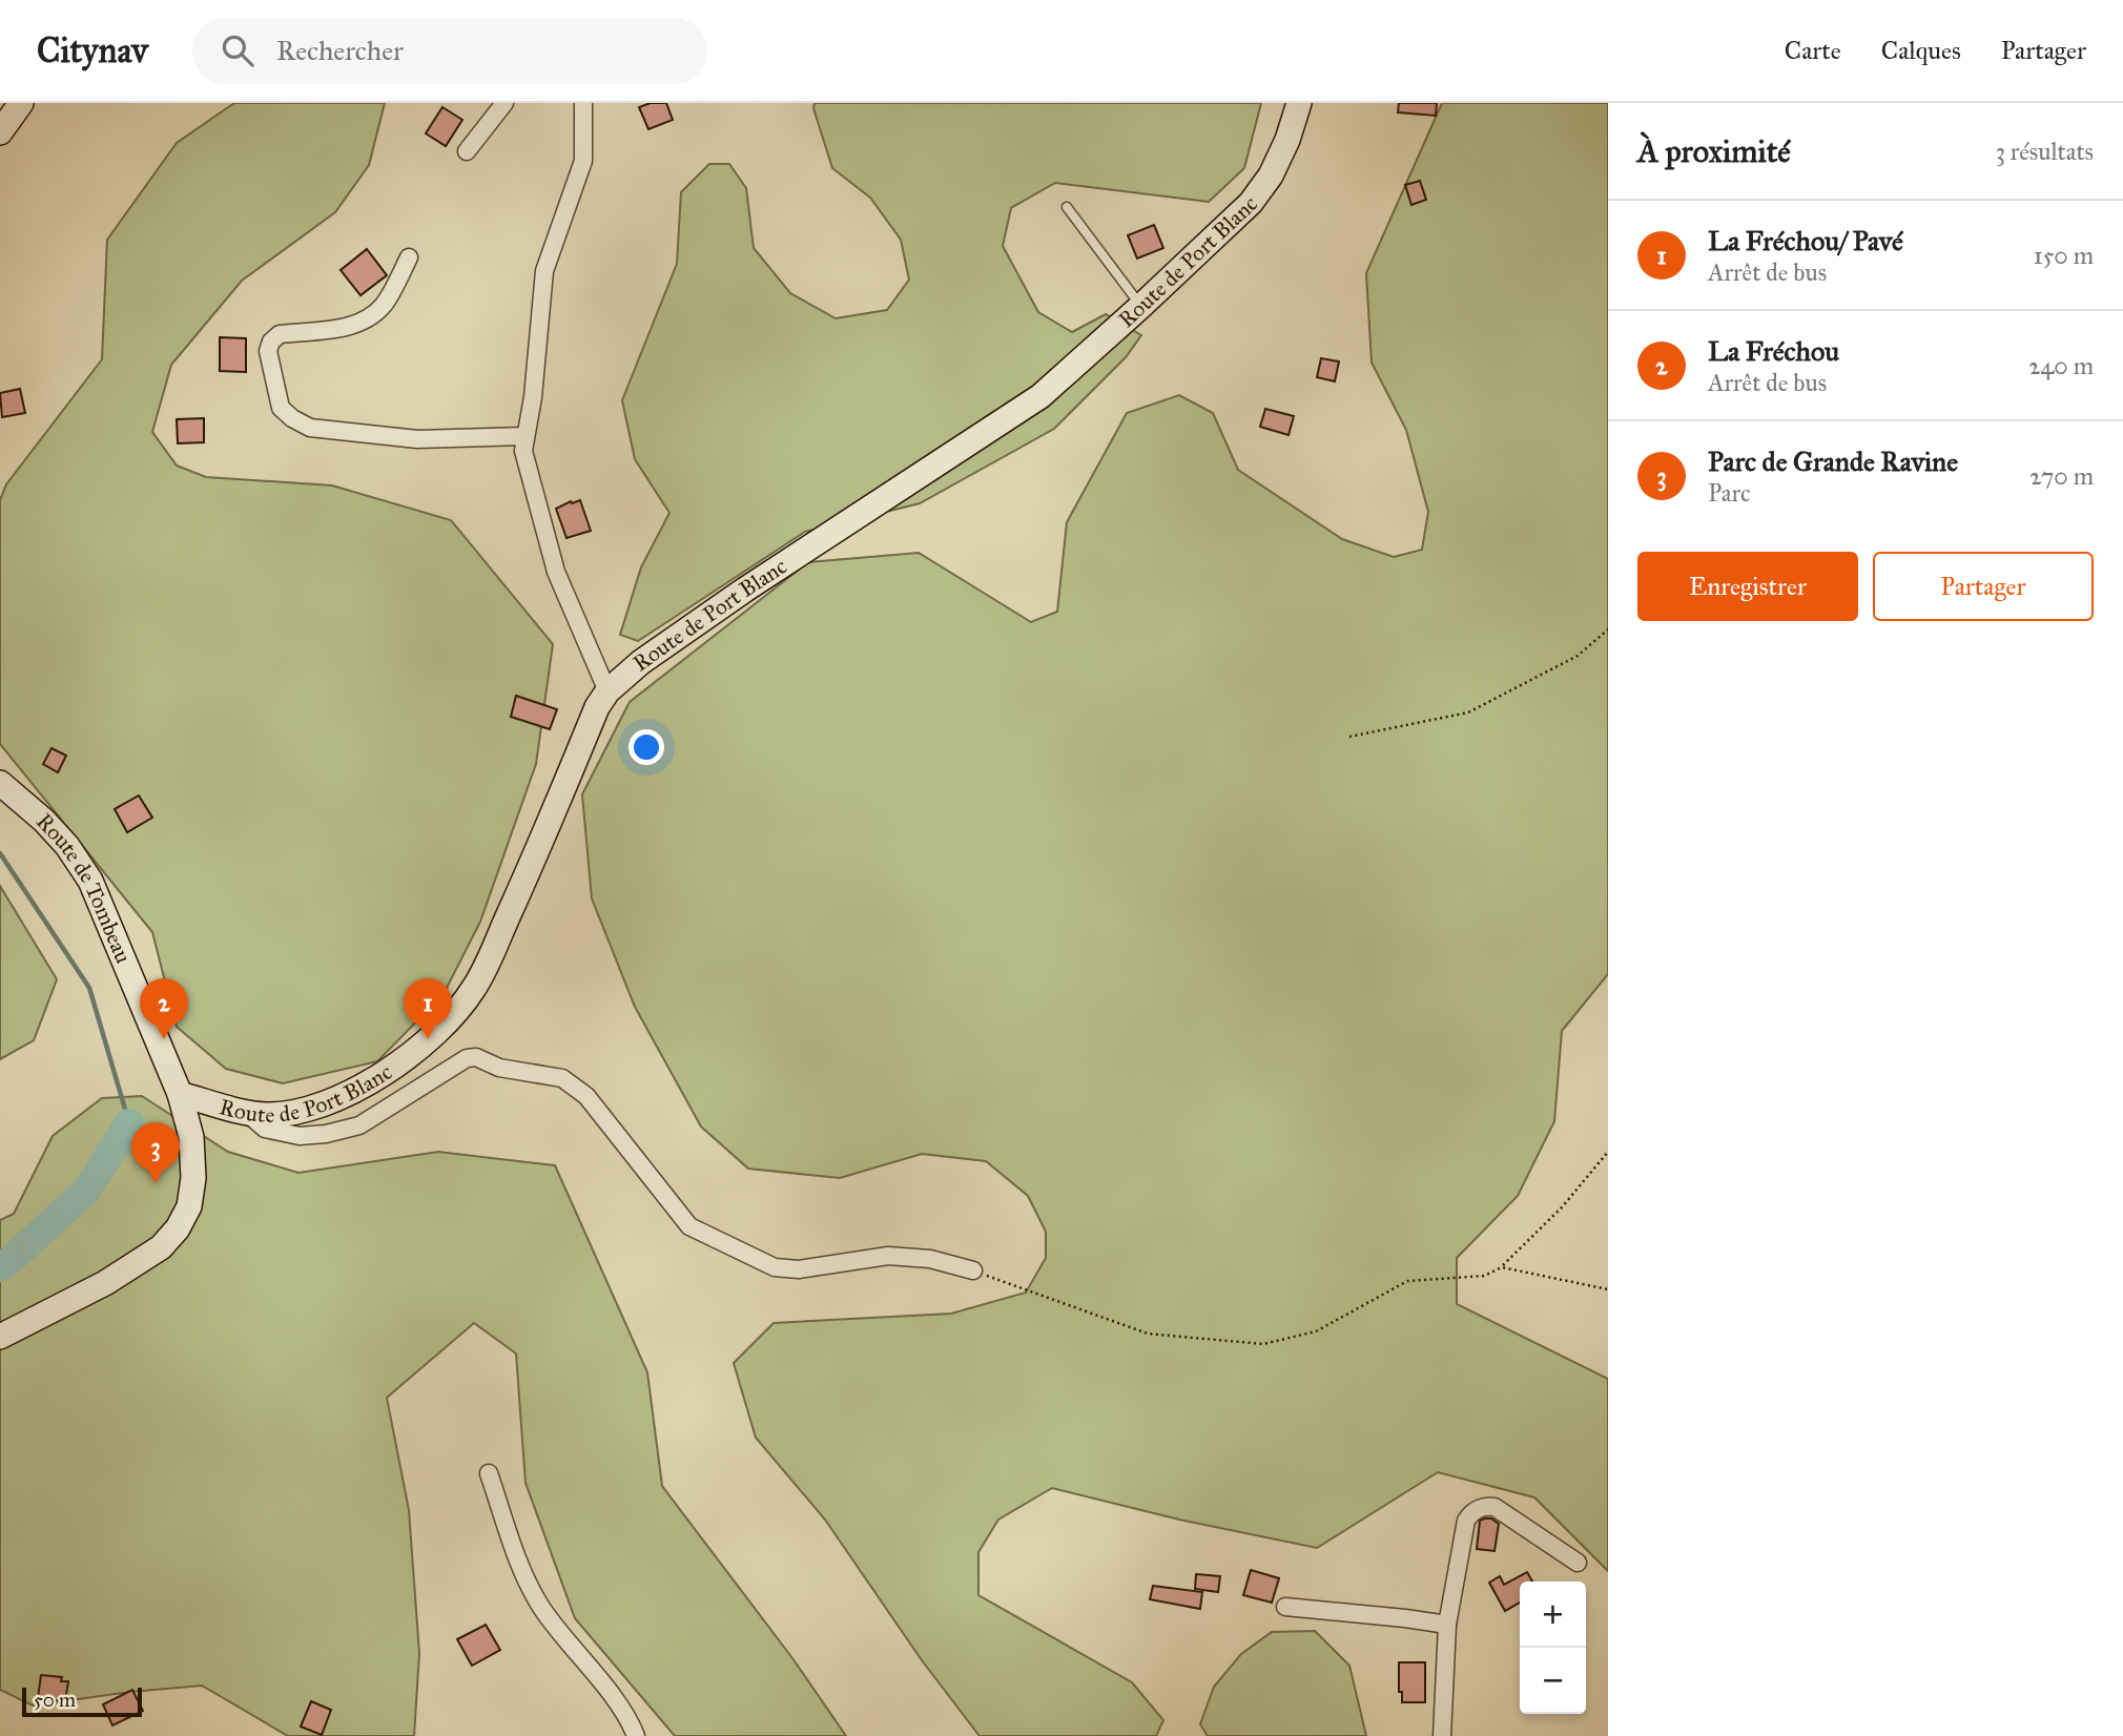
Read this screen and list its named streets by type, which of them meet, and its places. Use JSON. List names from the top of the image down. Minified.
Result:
{"streets":{"street":["Route de Port Blanc","Route de Tombeau"]},"crossings":[["Route de Port Blanc","Route de Tombeau"]],"scale_bar":"50 m","page":{"header":"Citynav","search":"Rechercher","nav":["Carte","Calques","Partager"],"heading":["À proximité","3 résultats"],"list":[{"mark":"1","name":"La Fréchou/ Pavé","note":"Arrêt de bus","value":"150 m"},{"mark":"2","name":"La Fréchou","note":"Arrêt de bus","value":"240 m"},{"mark":"3","name":"Parc de Grande Ravine","note":"Parc","value":"270 m"}],"buttons":["Enregistrer","Partager"],"pins":["1","2","3"],"map_buttons":["+","−"],"scale":"50 m"}}
